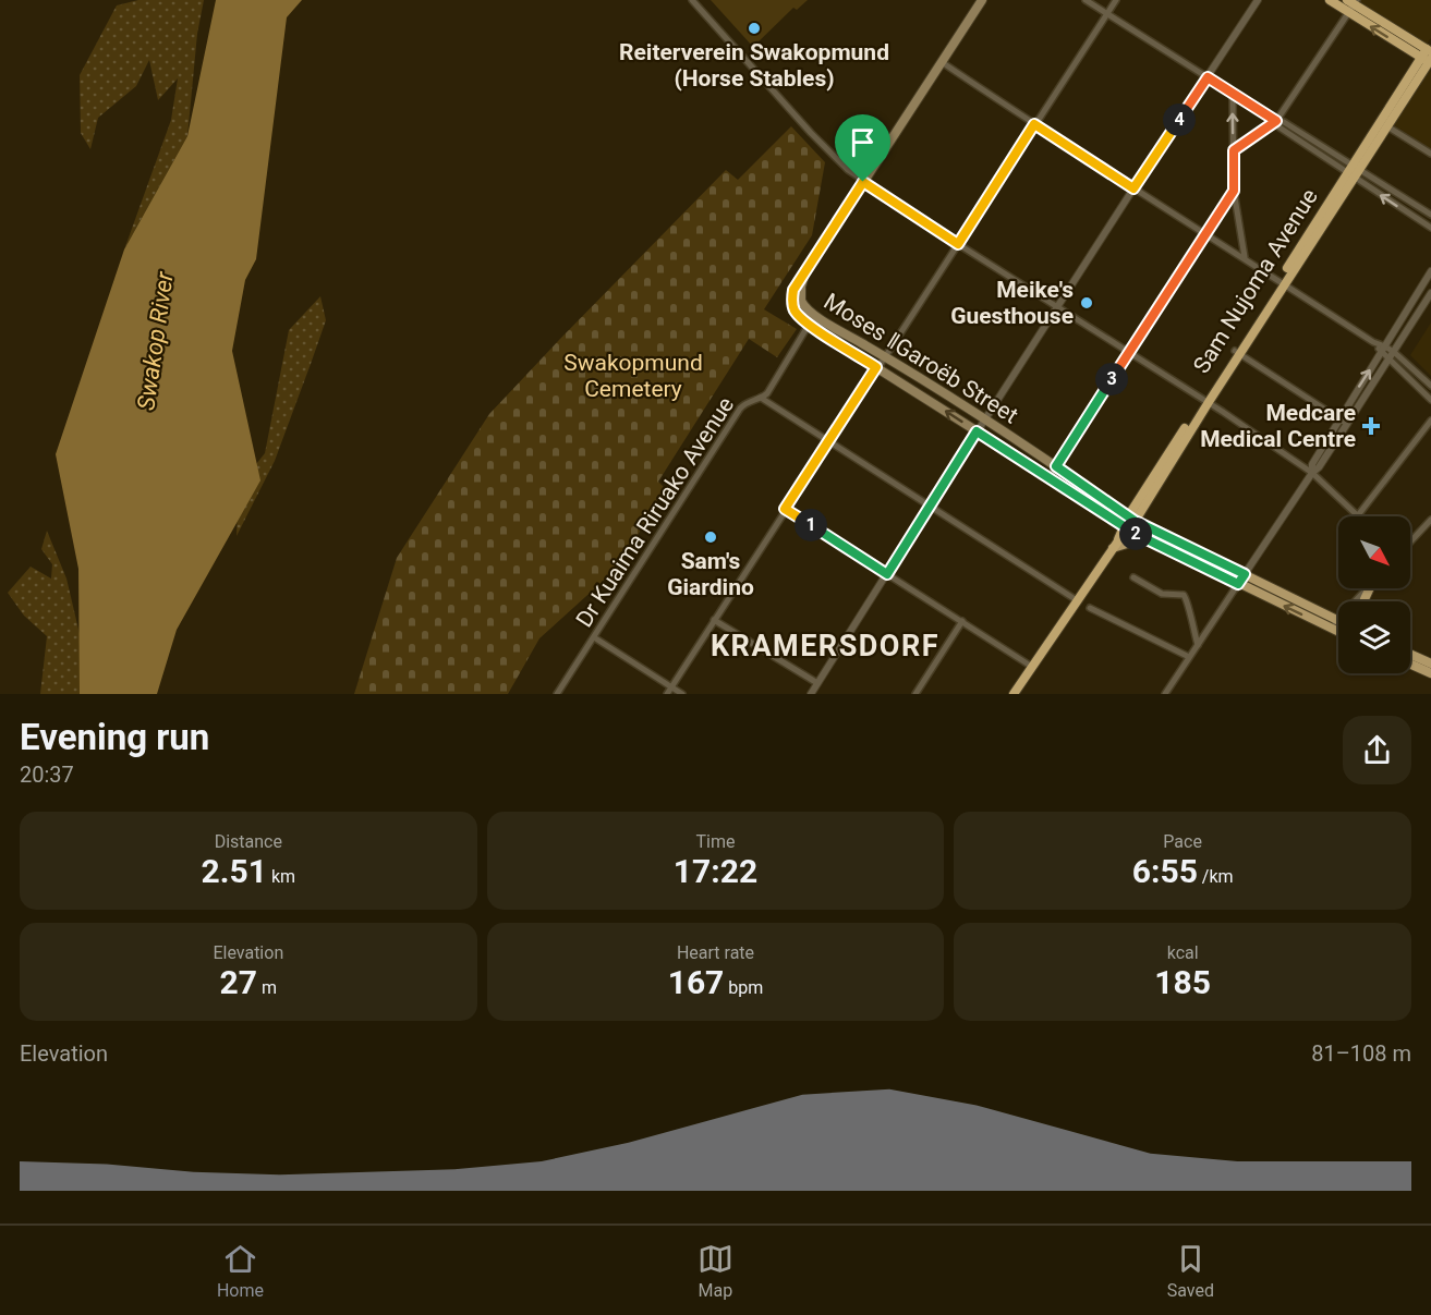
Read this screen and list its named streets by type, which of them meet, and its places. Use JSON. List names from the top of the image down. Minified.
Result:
{"streets":{"highway":["Sam Nujoma Avenue"],"main road":["Moses ǁGaroëb Street"],"street":["Dr Kuaima Riruako Avenue"]},"crossings":[["Sam Nujoma Avenue","Moses ǁGaroëb Street"],["Moses ǁGaroëb Street","Dr Kuaima Riruako Avenue"]],"districts":["KRAMERSDORF"],"water":["Swakop River"],"parks":["Swakopmund Cemetery"],"places":{"other":["Reiterverein Swakopmund (Horse Stables)","Meike's Guesthouse","Sam's Giardino"],"health":["Medcare Medical Centre"]},"north":"bottom right","page":{"pins":["4","3","1","2"],"heading":["Evening run","20:37"],"stats":[["Distance","2.51 km"],["Time","17:22"],["Pace","6:55 /km"],["Elevation","27 m"],["Heart rate","167 bpm"],["kcal","185"]],"chart":["Elevation","81–108 m"],"tabs":["Home","Map","Saved"]}}
